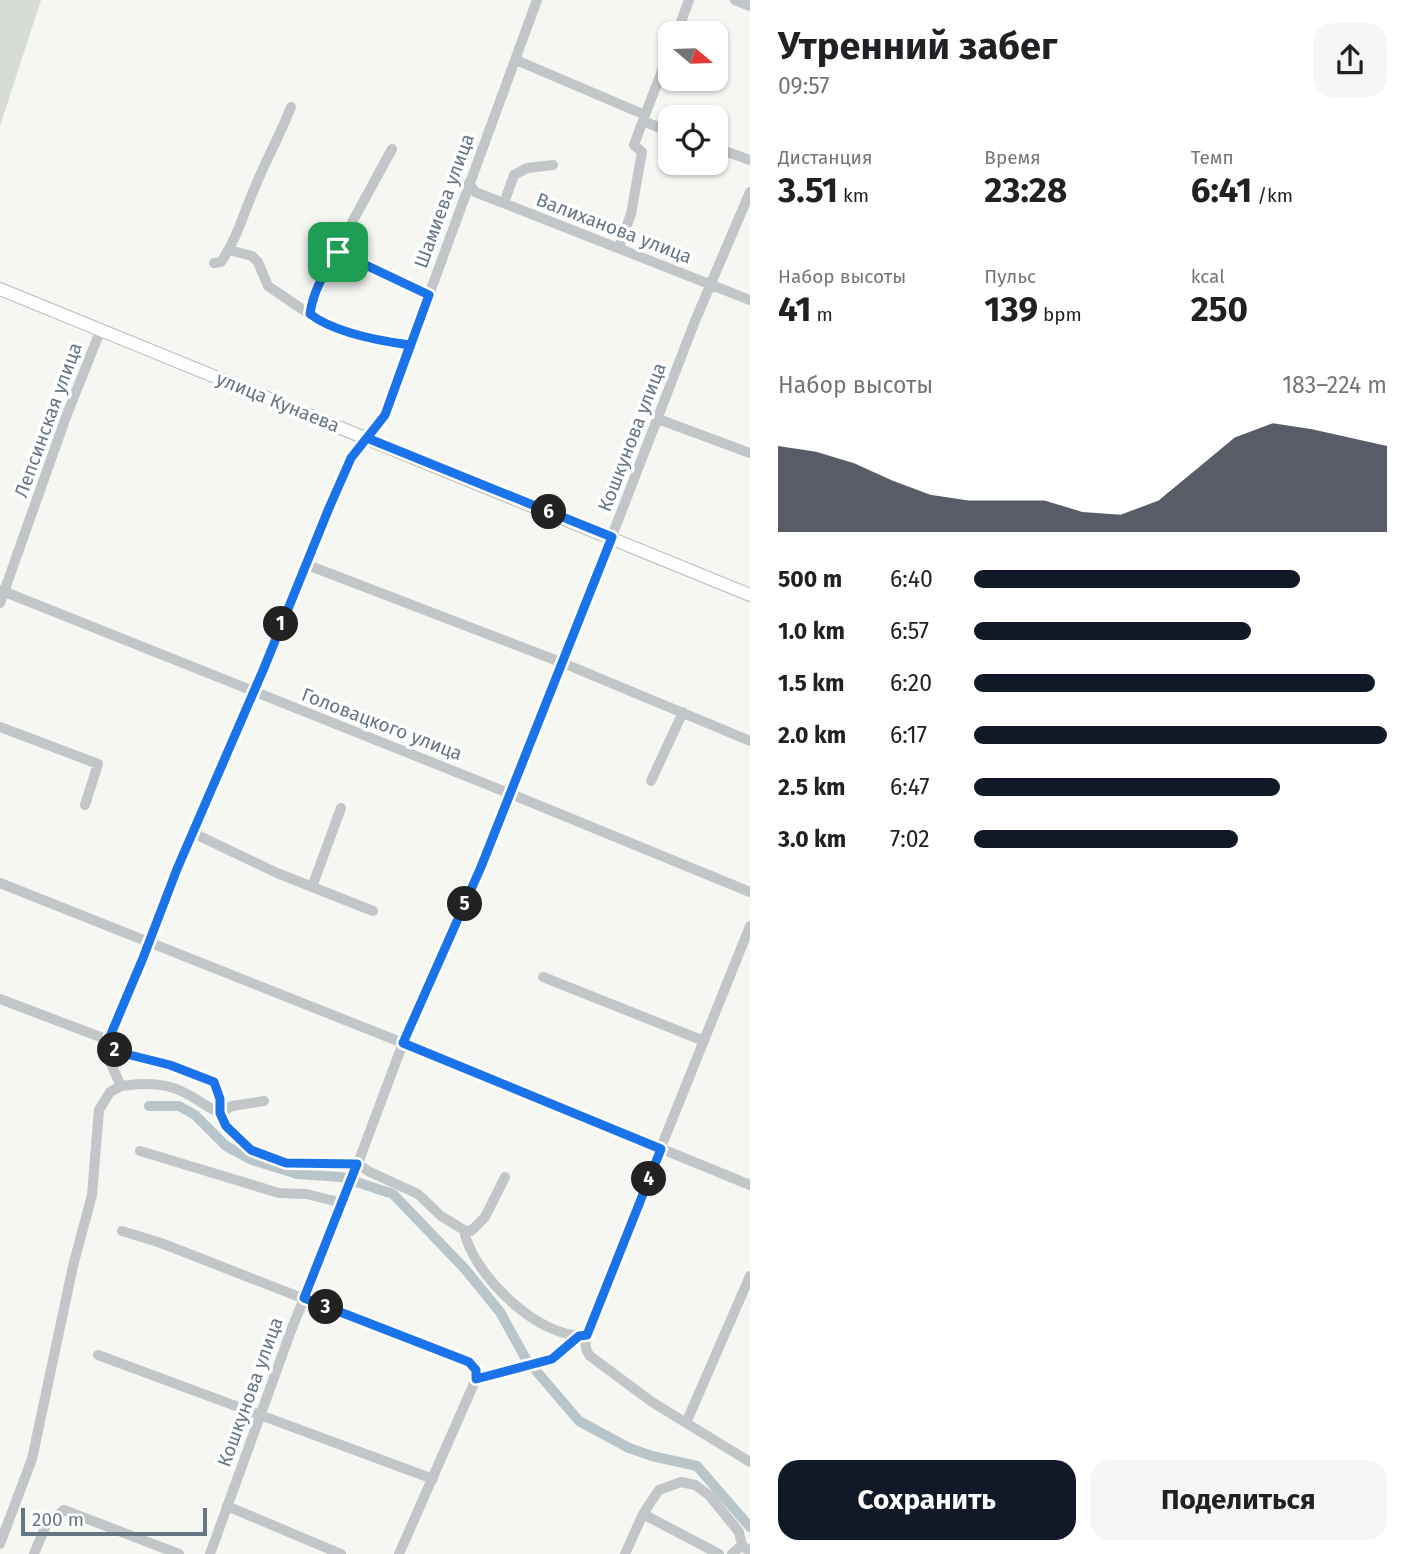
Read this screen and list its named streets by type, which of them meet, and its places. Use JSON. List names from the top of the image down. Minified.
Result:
{"streets":{"main road":["улица Кунаева"],"street":["Шамиева улица","Валиханова улица","Лепсинская улица","Кошкунова улица","Головацкого улица"]},"crossings":[["Шамиева улица","Валиханова улица"],["Шамиева улица","улица Кунаева"],["Шамиева улица","Головацкого улица"],["Валиханова улица","Кошкунова улица"],["улица Кунаева","Лепсинская улица"],["улица Кунаева","Кошкунова улица"],["Лепсинская улица","Головацкого улица"],["Кошкунова улица","Головацкого улица"]],"scale_bar":"200 m","north":"right","page":{"heading":["Утренний забег","09:57"],"stats":[["Дистанция","3.51 km"],["Время","23:28"],["Темп","6:41 /km"],["Набор высоты","41 m"],["Пульс","139 bpm"],["kcal","250"]],"chart":["Набор высоты","183–224 m"],"pins":["6","1","5","2","4","3"],"list":[{"name":"500 m","note":"6:40"},{"name":"1.0 km","note":"6:57"},{"name":"1.5 km","note":"6:20"},{"name":"2.0 km","note":"6:17"},{"name":"2.5 km","note":"6:47"},{"name":"3.0 km","note":"7:02"}],"buttons":["Сохранить","Поделиться"],"scale":"200 m"}}
